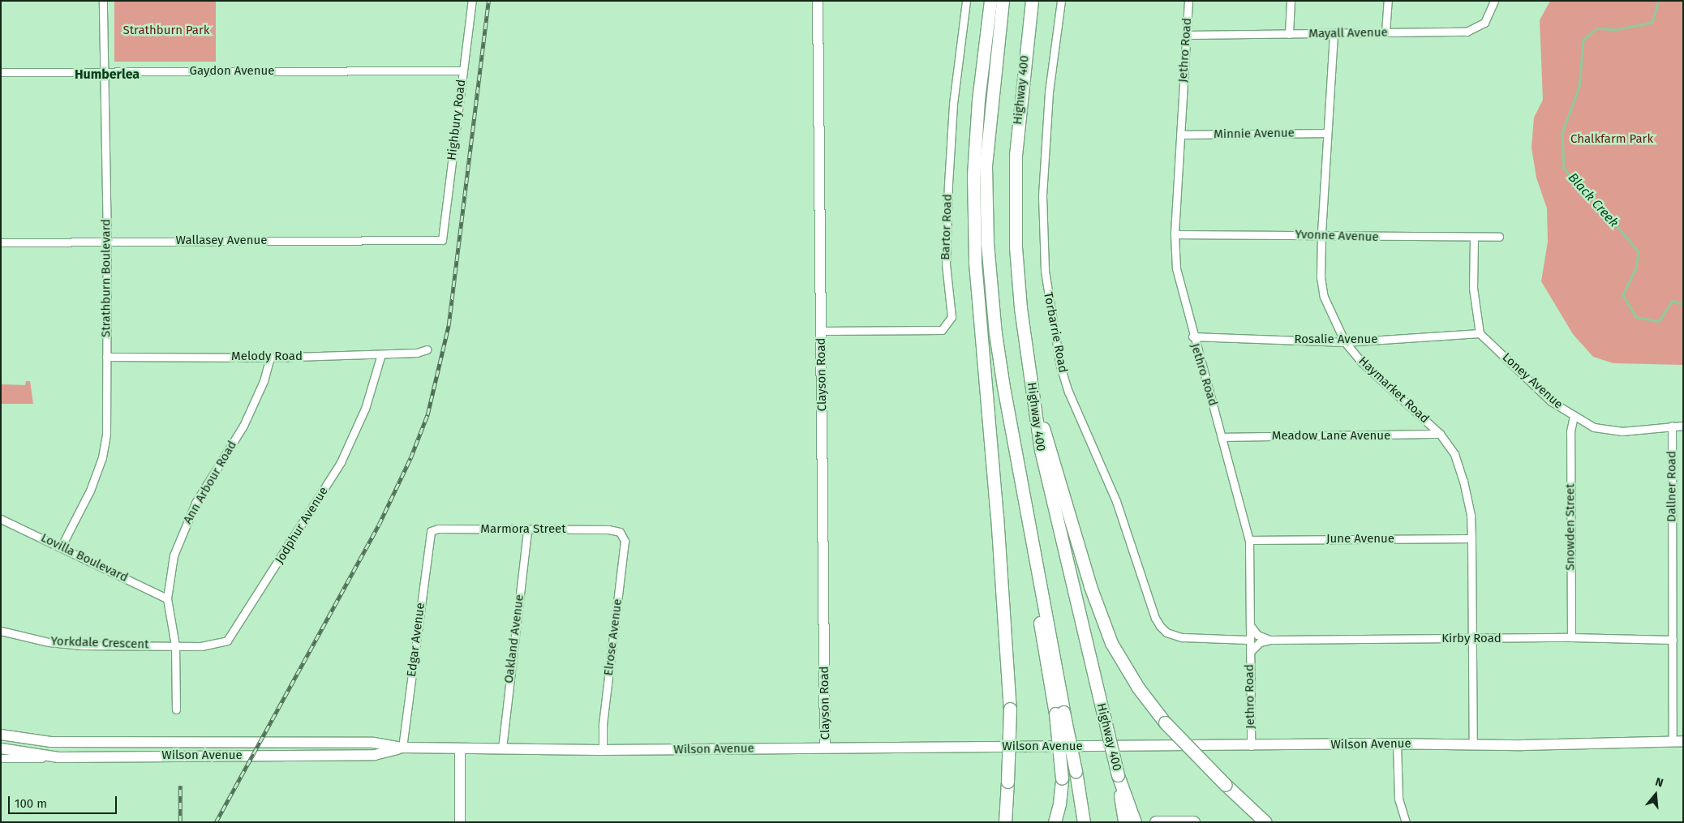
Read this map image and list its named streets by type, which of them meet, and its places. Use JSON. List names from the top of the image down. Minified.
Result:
{"streets":{"highway":["Highway 400"],"main road":["Clayson Road","Wilson Avenue"],"street":["Mayall Avenue","Jethro Road","Gaydon Avenue","Highbury Road","Minnie Avenue","Bartor Road","Yvonne Avenue","Wallasey Avenue","Strathburn Boulevard","Torbarrie Road","Rosalie Avenue","Melody Road","Loney Avenue","Haymarket Road","Meadow Lane Avenue","Ann Arbour Road","Dallner Road","Jodphur Avenue","Snowden Street","Marmora Street","June Avenue","Lovilla Boulevard","Elrose Avenue","Oakland Avenue","Kirby Road","Edgar Avenue","Yorkdale Crescent"]},"crossings":[["Mayall Avenue","Jethro Road"],["Mayall Avenue","Haymarket Road"],["Jethro Road","Minnie Avenue"],["Jethro Road","Yvonne Avenue"],["Jethro Road","Torbarrie Road"],["Jethro Road","Rosalie Avenue"],["Jethro Road","Meadow Lane Avenue"],["Jethro Road","June Avenue"],["Jethro Road","Kirby Road"],["Jethro Road","Wilson Avenue"],["Gaydon Avenue","Highbury Road"],["Gaydon Avenue","Strathburn Boulevard"],["Highbury Road","Wallasey Avenue"],["Minnie Avenue","Haymarket Road"],["Bartor Road","Clayson Road"],["Yvonne Avenue","Haymarket Road"],["Wallasey Avenue","Strathburn Boulevard"],["Strathburn Boulevard","Melody Road"],["Strathburn Boulevard","Lovilla Boulevard"],["Rosalie Avenue","Loney Avenue"],["Rosalie Avenue","Haymarket Road"],["Melody Road","Ann Arbour Road"],["Melody Road","Jodphur Avenue"],["Clayson Road","Wilson Avenue"],["Loney Avenue","Dallner Road"],["Loney Avenue","Snowden Street"],["Haymarket Road","Meadow Lane Avenue"],["Haymarket Road","June Avenue"],["Haymarket Road","Kirby Road"],["Haymarket Road","Wilson Avenue"],["Ann Arbour Road","Jodphur Avenue"],["Ann Arbour Road","Lovilla Boulevard"],["Ann Arbour Road","Yorkdale Crescent"],["Dallner Road","Kirby Road"],["Dallner Road","Wilson Avenue"],["Jodphur Avenue","Yorkdale Crescent"],["Snowden Street","Kirby Road"],["Marmora Street","Elrose Avenue"],["Marmora Street","Oakland Avenue"],["Marmora Street","Edgar Avenue"],["Elrose Avenue","Wilson Avenue"],["Oakland Avenue","Wilson Avenue"],["Edgar Avenue","Wilson Avenue"]],"districts":["Humberlea"],"water":["Black Creek"],"parks":["Strathburn Park","Chalkfarm Park"],"scale_bar":"100 m","north":"top"}
